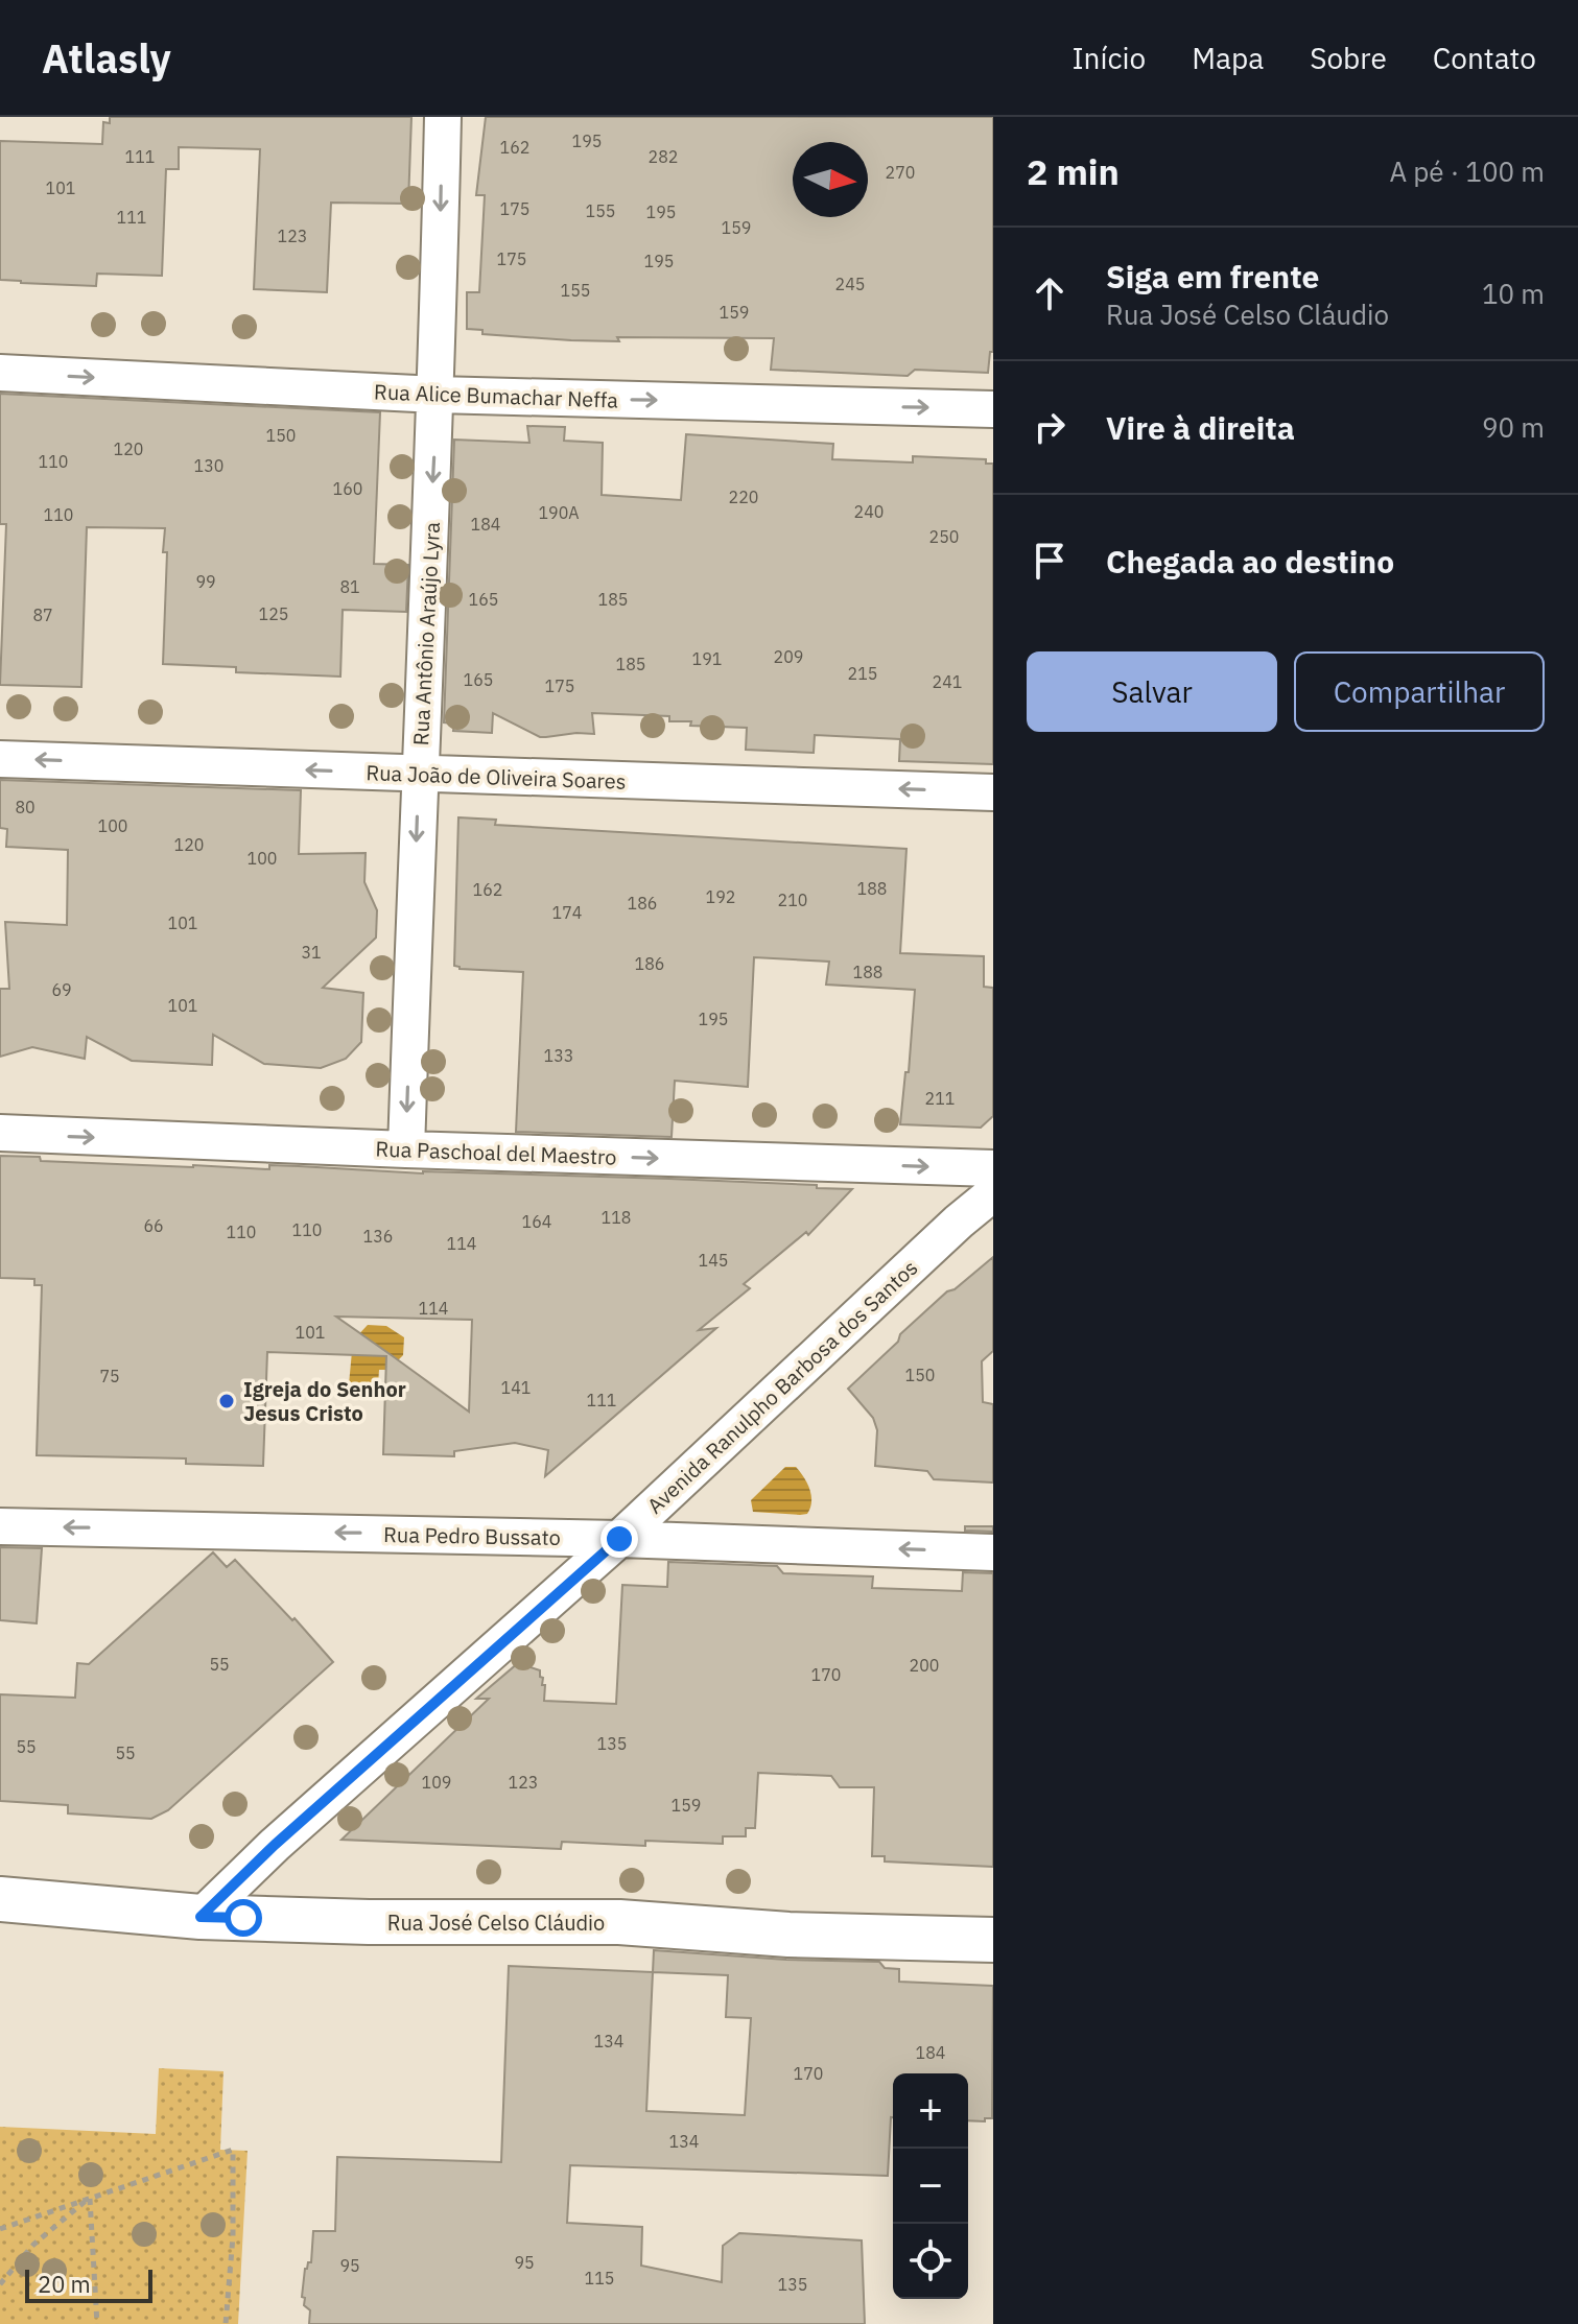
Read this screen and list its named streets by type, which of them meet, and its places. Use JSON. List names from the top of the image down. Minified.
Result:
{"streets":{"street":["Rua Alice Bumachar Neffa","Rua Antônio Araújo Lyra","Rua João de Oliveira Soares","Rua Paschoal del Maestro","Avenida Ranulpho Barbosa dos Santos","Rua Pedro Bussato","Rua José Celso Cláudio"]},"crossings":[["Rua Alice Bumachar Neffa","Rua Antônio Araújo Lyra"],["Rua Antônio Araújo Lyra","Rua João de Oliveira Soares"],["Rua Antônio Araújo Lyra","Rua Paschoal del Maestro"],["Avenida Ranulpho Barbosa dos Santos","Rua Pedro Bussato"],["Avenida Ranulpho Barbosa dos Santos","Rua José Celso Cláudio"]],"one_way":["Rua Alice Bumachar Neffa","Rua Antônio Araújo Lyra","Rua João de Oliveira Soares","Rua Paschoal del Maestro","Rua Pedro Bussato"],"places":["Igreja do Senhor Jesus Cristo"],"house_numbers":["195","162","111","282","270","101","175","155","195","111","159","123","175","195","245","155","159","150","120","110","130","160","220","240","190A","110","184","250","99","81","165","185","125","87","209","191","185","215","165","241","175","80","100","120","100","188","162","192","210","186","174","101","31","186","188","69","101","195","133","211","118","164","66","110","110","136","114","145","114","101","150","75","141","111","55","200","170","135","55","55","109","123","159","134","184","170","134","95","95","115","135"],"scale_bar":"20 m","north":"right","page":{"header":"Atlasly","nav":["Início","Mapa","Sobre","Contato"],"heading":["2 min","A pé · 100 m"],"list":[["Siga em frente","Rua José Celso Cláudio","10 m"],["Vire à direita","90 m"],"Chegada ao destino"],"buttons":["Salvar","Compartilhar"],"map_buttons":["+","−"],"scale":"20 m"}}
